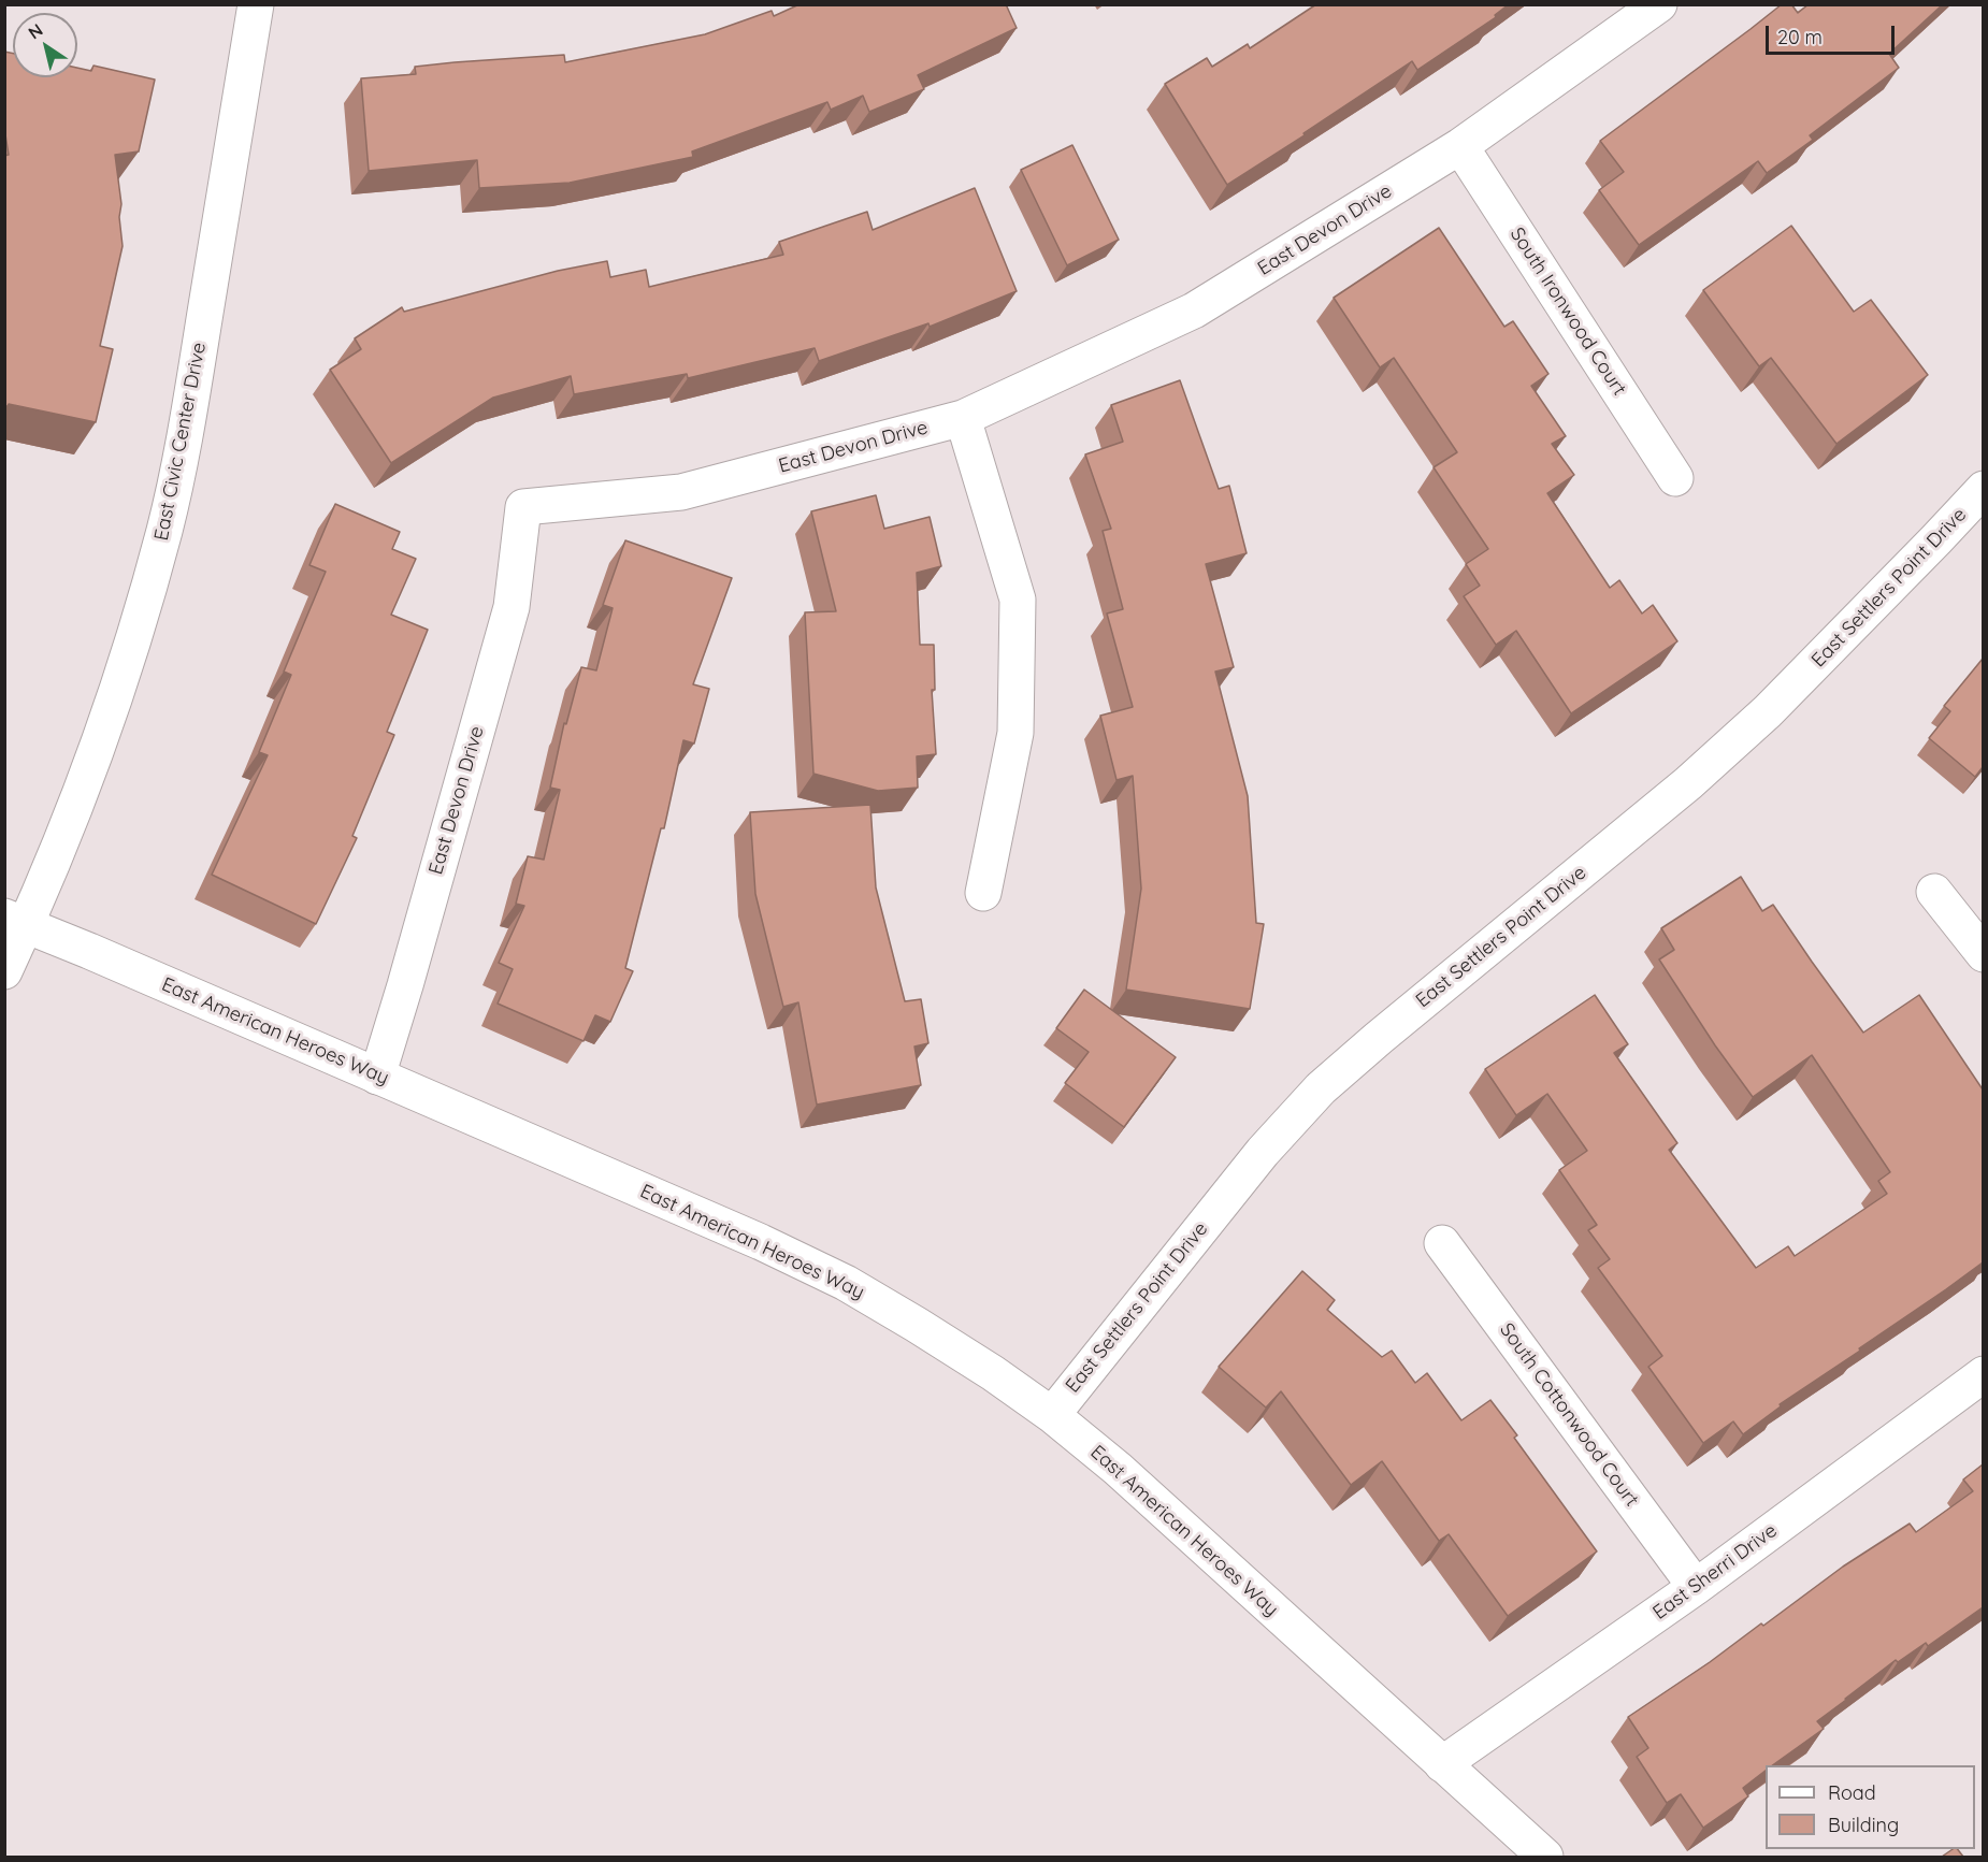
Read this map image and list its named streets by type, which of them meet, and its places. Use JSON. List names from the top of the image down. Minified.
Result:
{"streets":{"street":["East Devon Drive","South Ironwood Court","East Civic Center Drive","East Settlers Point Drive","East American Heroes Way","South Cottonwood Court","East Sherri Drive"]},"crossings":[["East Devon Drive","South Ironwood Court"],["East Devon Drive","East American Heroes Way"],["East Civic Center Drive","East American Heroes Way"],["East Settlers Point Drive","East American Heroes Way"],["East American Heroes Way","East Sherri Drive"],["South Cottonwood Court","East Sherri Drive"]],"legend":["Road","Building"],"scale_bar":"20 m","north":"top left"}
